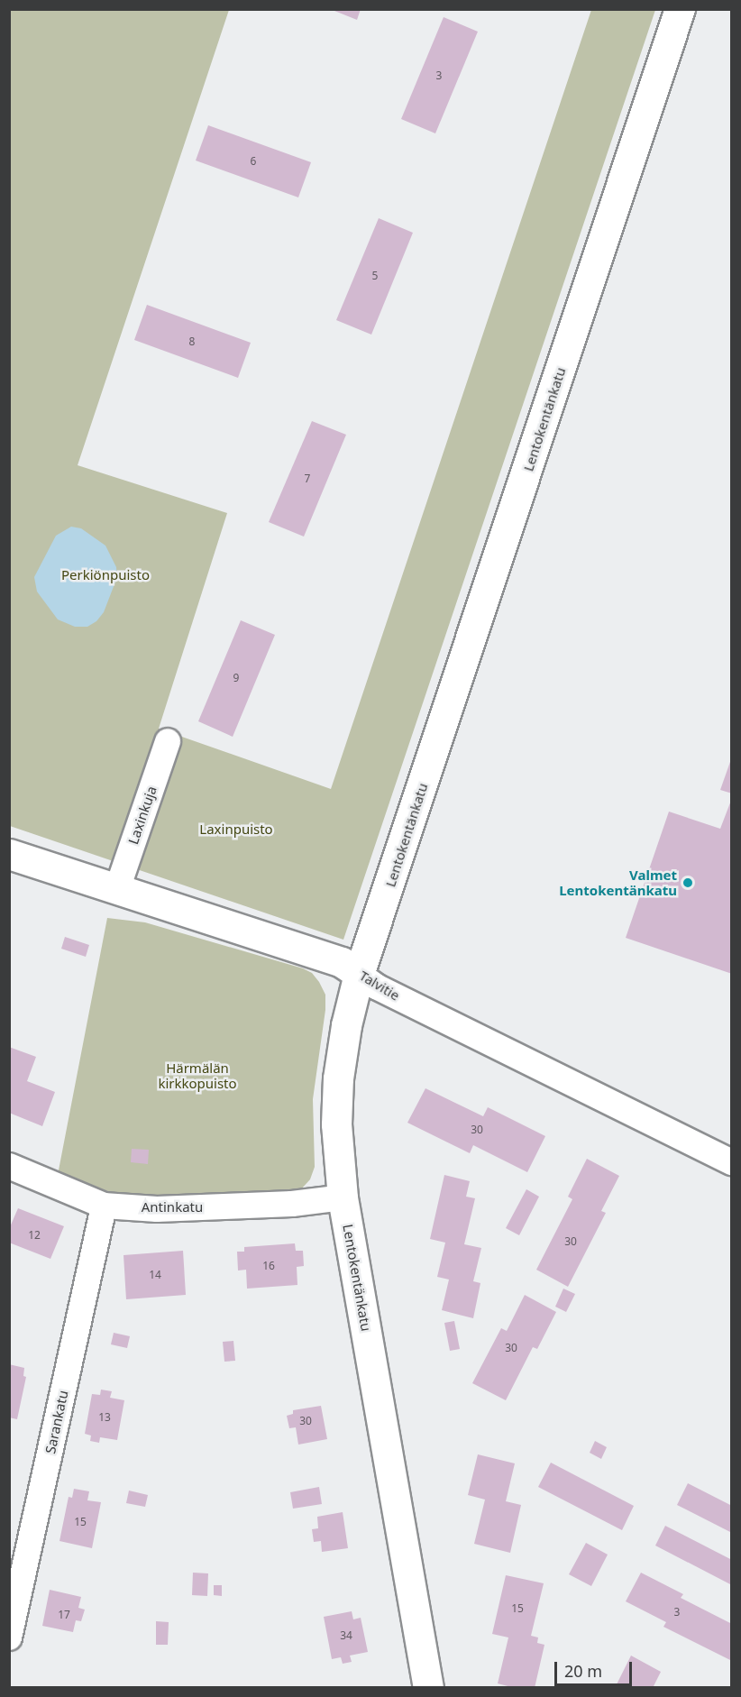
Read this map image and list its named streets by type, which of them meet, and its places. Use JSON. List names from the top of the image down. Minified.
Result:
{"streets":{"street":["Lentokentänkatu","Laxinkuja","Talvitie","Antinkatu","Sarankatu"]},"crossings":[["Lentokentänkatu","Talvitie"],["Lentokentänkatu","Antinkatu"],["Laxinkuja","Talvitie"],["Antinkatu","Sarankatu"]],"parks":["Perkiönpuisto","Laxinpuisto","Härmälän kirkkopuisto"],"places":["Valmet Lentokentänkatu"],"house_numbers":["3","6","5","8","7","9","30","12","30","16","14","30","13","30","15","15","3","17","34"],"scale_bar":"20 m"}
